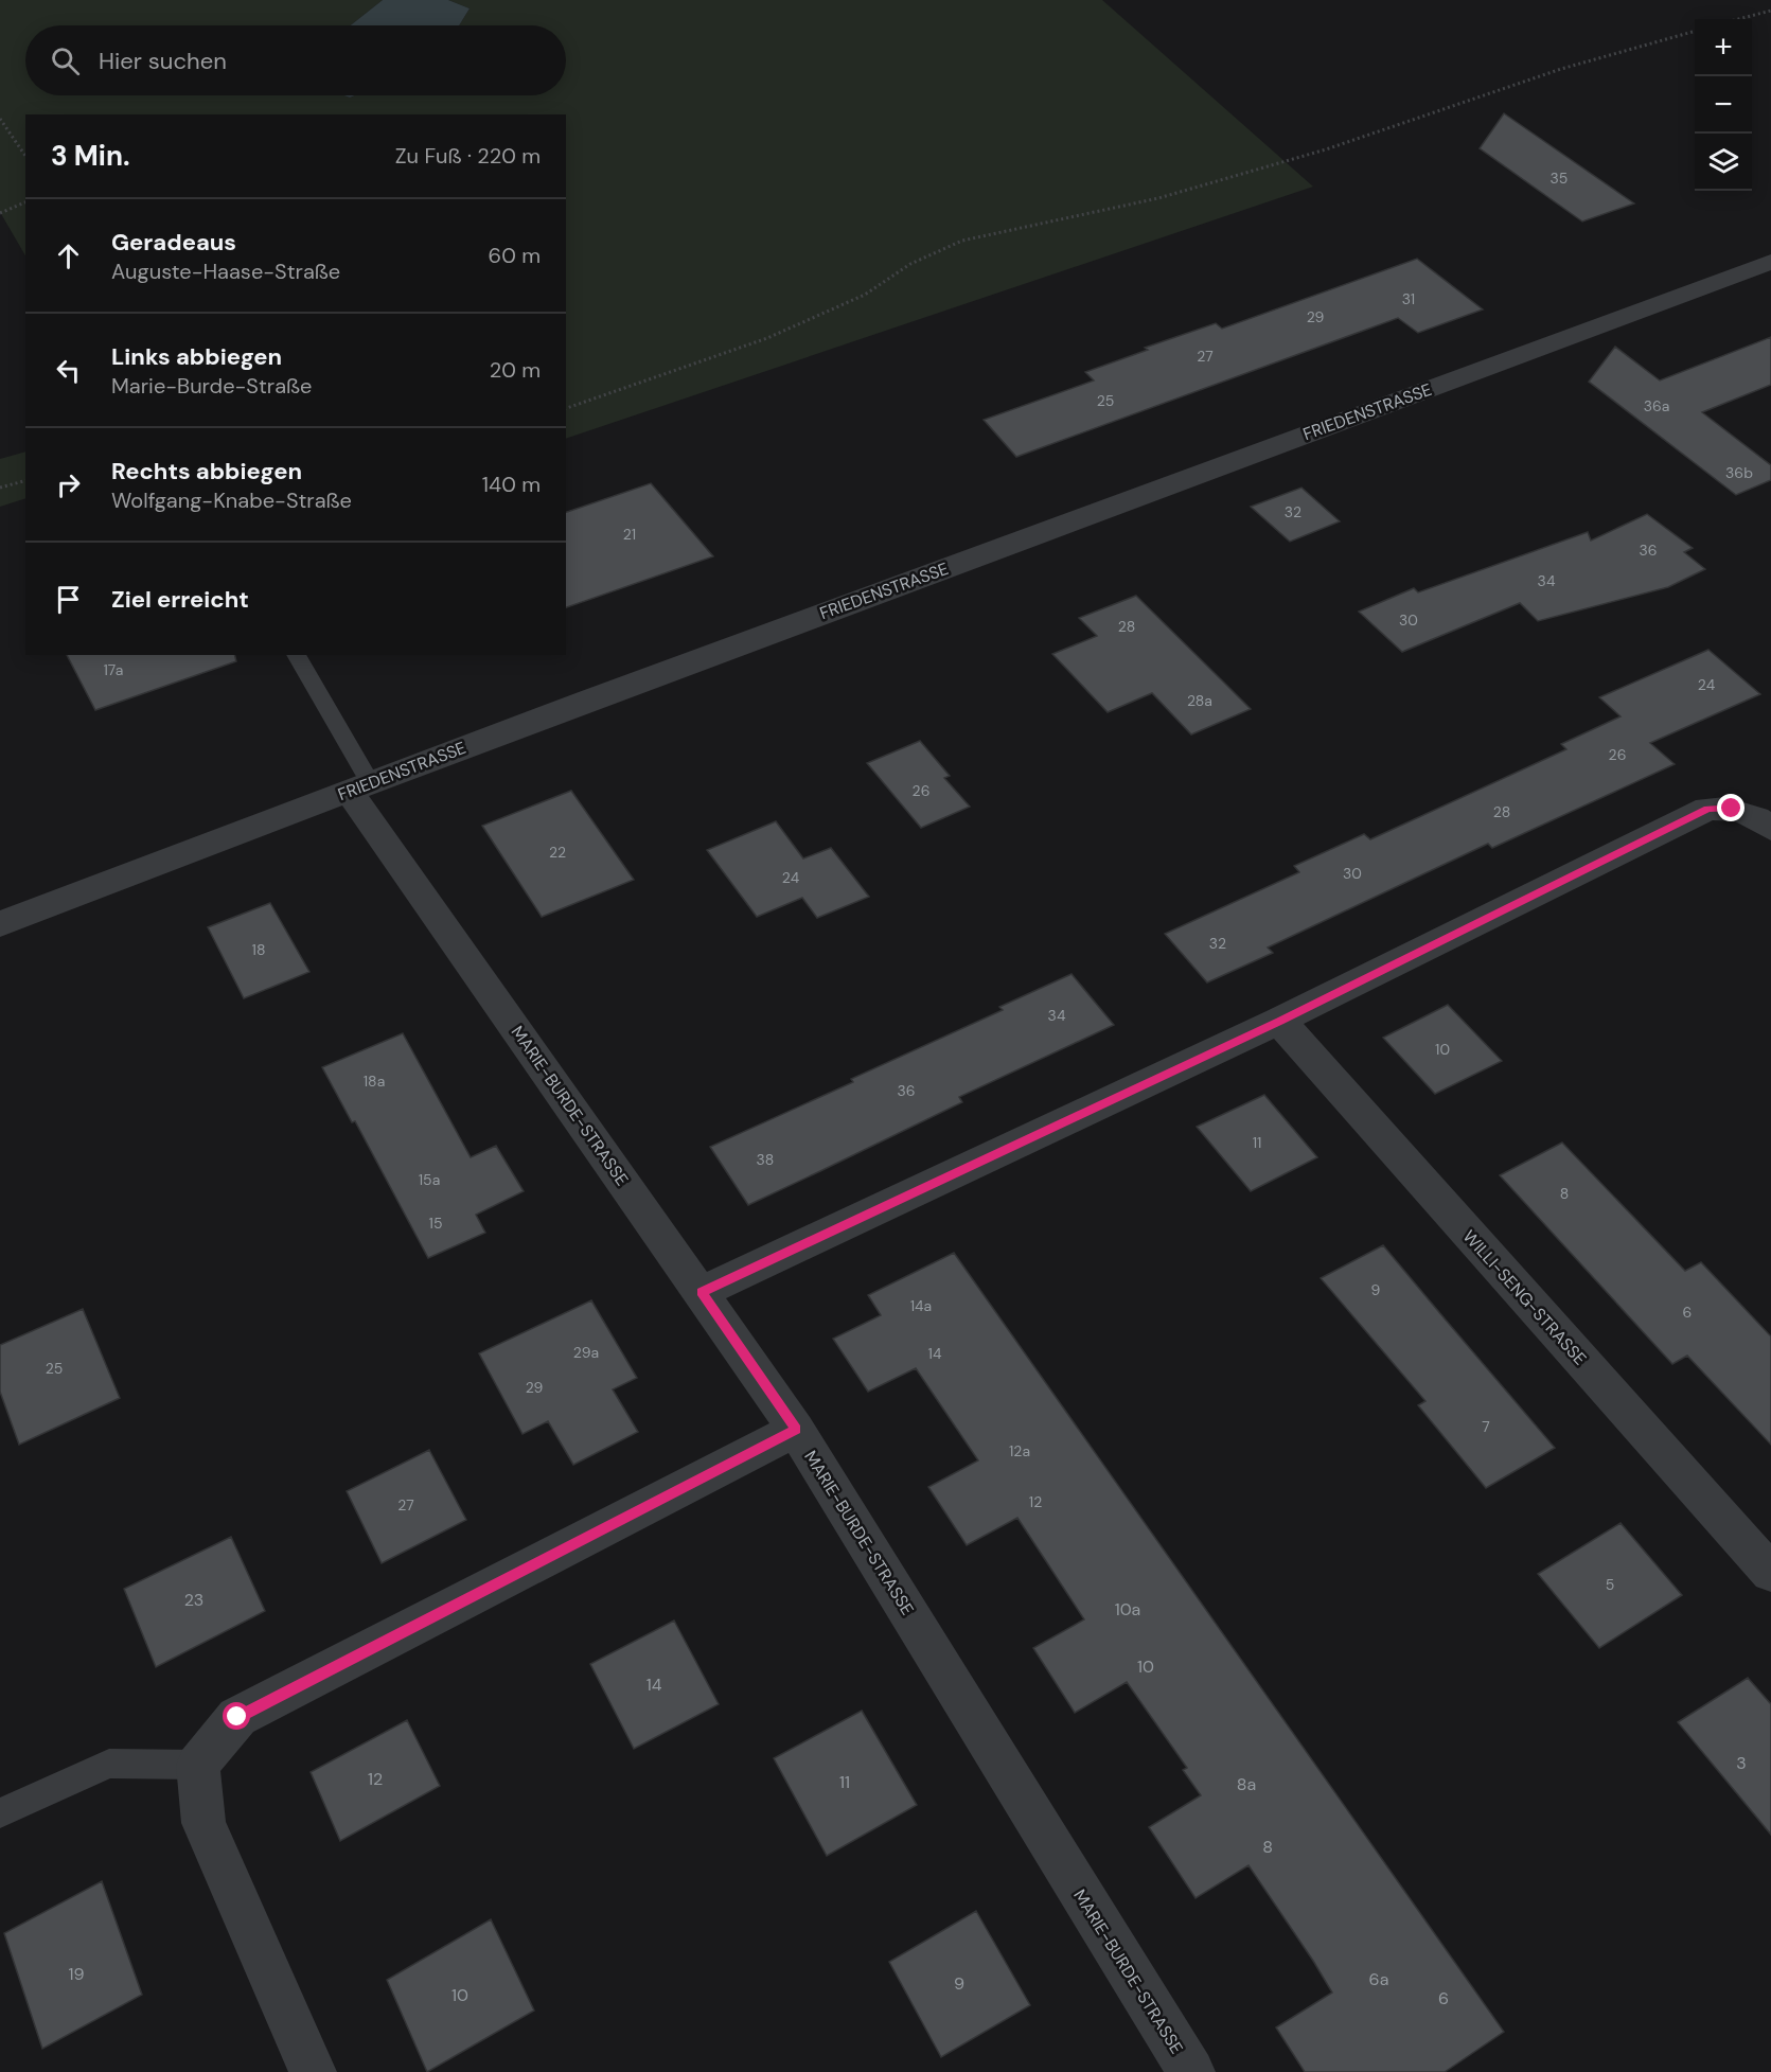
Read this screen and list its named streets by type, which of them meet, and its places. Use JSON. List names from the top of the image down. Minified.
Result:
{"streets":{"street":["FRIEDENSTRASSE","MARIE-BURDE-STRASSE","WILLI-SENG-STRASSE"]},"crossings":[["FRIEDENSTRASSE","MARIE-BURDE-STRASSE"]],"house_numbers":["35","31","29","27","25","36a","36b","32","21","36","34","30","28","17a","24","28a","26","26","28","22","30","24","32","18","34","10","18a","36","11","38","15a","8","15","9","14a","6","29a","14","25","29","7","12a","12","27","5","23","10a","10","14","3","12","11","8a","8","19","6a","9","10","6"],"page":{"map_buttons":["+","−"],"search":"Hier suchen","heading":["3 Min.","Zu Fuß · 220 m"],"list":[["Geradeaus","Auguste-Haase-Straße","60 m"],["Links abbiegen","Marie-Burde-Straße","20 m"],["Rechts abbiegen","Wolfgang-Knabe-Straße","140 m"],"Ziel erreicht"]}}
